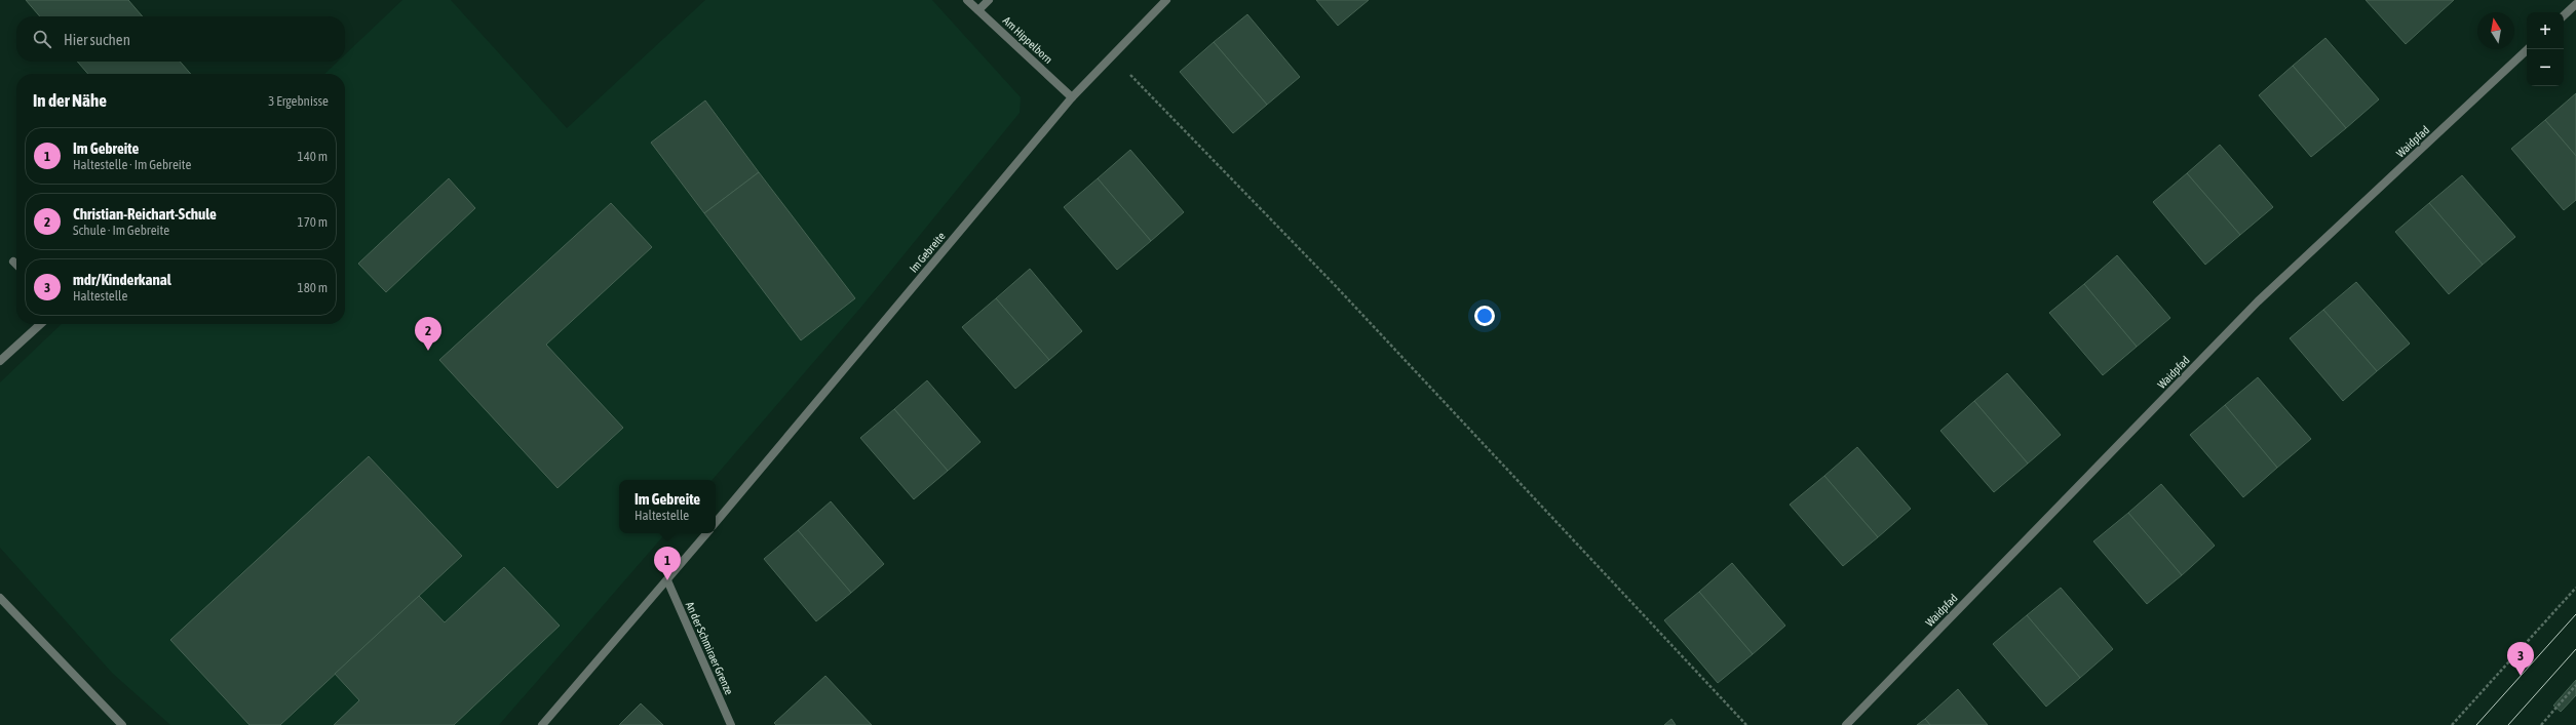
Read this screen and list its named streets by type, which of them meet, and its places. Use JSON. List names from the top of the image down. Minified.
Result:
{"streets":{"street":["Am Hippelborn","Waidpfad","Im Gebreite","An der Schmiraer Grenze"]},"crossings":[["Am Hippelborn","Im Gebreite"]],"north":"top","page":{"map_buttons":["+","−"],"search":"Hier suchen","heading":["In der Nähe","3 Ergebnisse"],"list":[{"mark":"1","name":"Im Gebreite","note":"Haltestelle · Im Gebreite","value":"140 m"},{"mark":"2","name":"Christian-Reichart-Schule","note":"Schule · Im Gebreite","value":"170 m"},{"mark":"3","name":"mdr/Kinderkanal","note":"Haltestelle","value":"180 m"}],"pins":["2","1","3"],"popup":["Im Gebreite","Haltestelle"]}}
